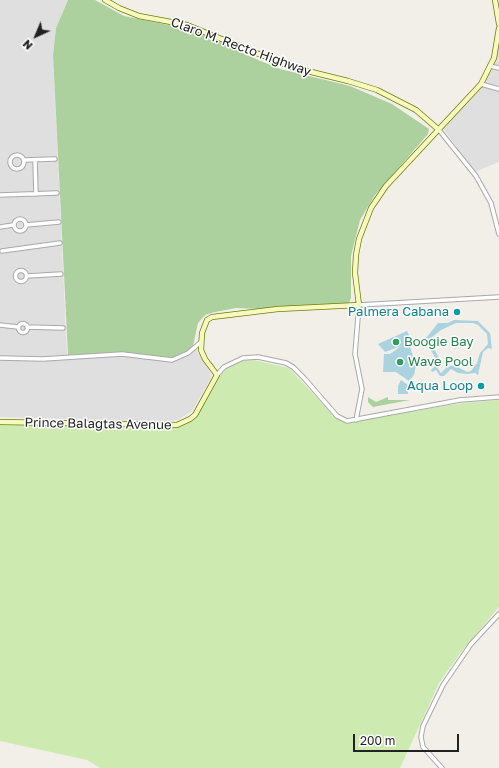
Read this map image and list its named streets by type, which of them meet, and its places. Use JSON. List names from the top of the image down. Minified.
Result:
{"streets":{"main road":["Claro M. Recto Highway","Prince Balagtas Avenue"]},"places":["Palmera Cabana","Boogie Bay","Wave Pool","Aqua Loop"],"scale_bar":"200 m","north":"bottom left"}
